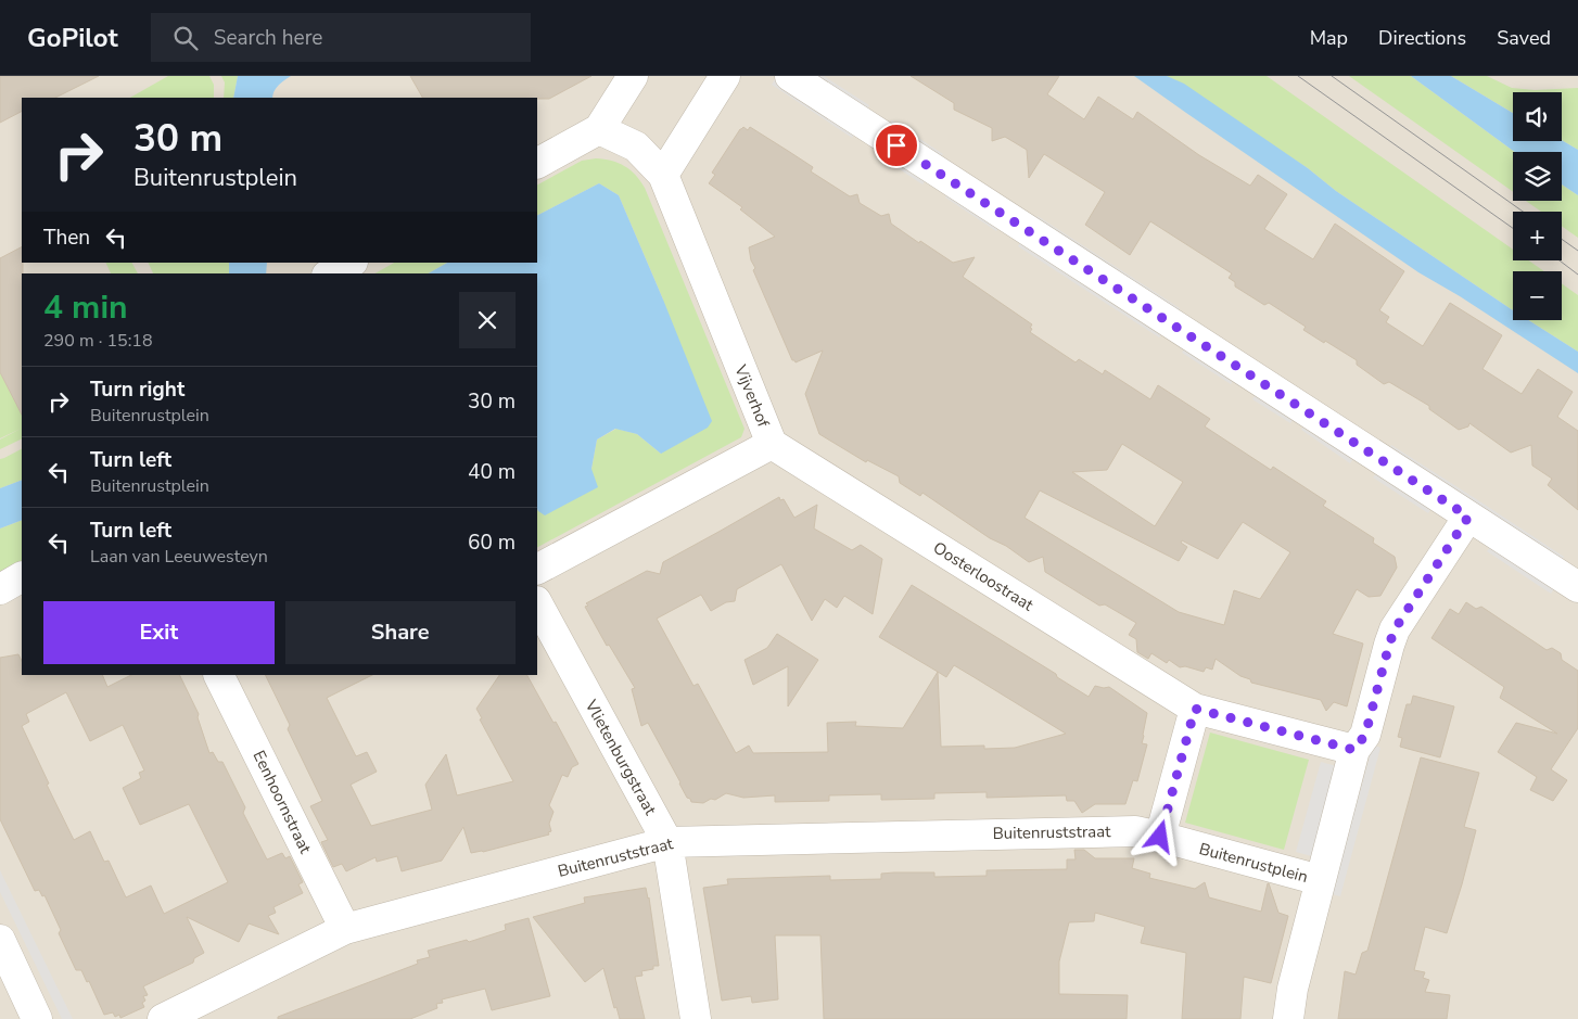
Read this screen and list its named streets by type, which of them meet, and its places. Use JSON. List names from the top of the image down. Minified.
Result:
{"streets":{"street":["Vijverhof","Oosterloostraat","Vlietenburgstraat","Eenhoornstraat","Buitenruststraat","Buitenrustplein"]},"crossings":[["Vijverhof","Oosterloostraat"],["Vlietenburgstraat","Buitenruststraat"],["Eenhoornstraat","Buitenruststraat"],["Buitenruststraat","Buitenrustplein"]],"page":{"header":"GoPilot","search":"Search here","nav":["Map","Directions","Saved"],"map_buttons":["+","−"],"turn":["30 m","Buitenrustplein"],"then":"Then","heading":["4 min","290 m · 15:18"],"list":[{"name":"Turn right","note":"Buitenrustplein","value":"30 m"},{"name":"Turn left","note":"Buitenrustplein","value":"40 m"},{"name":"Turn left","note":"Laan van Leeuwesteyn","value":"60 m"}],"buttons":["Exit","Share"]}}
